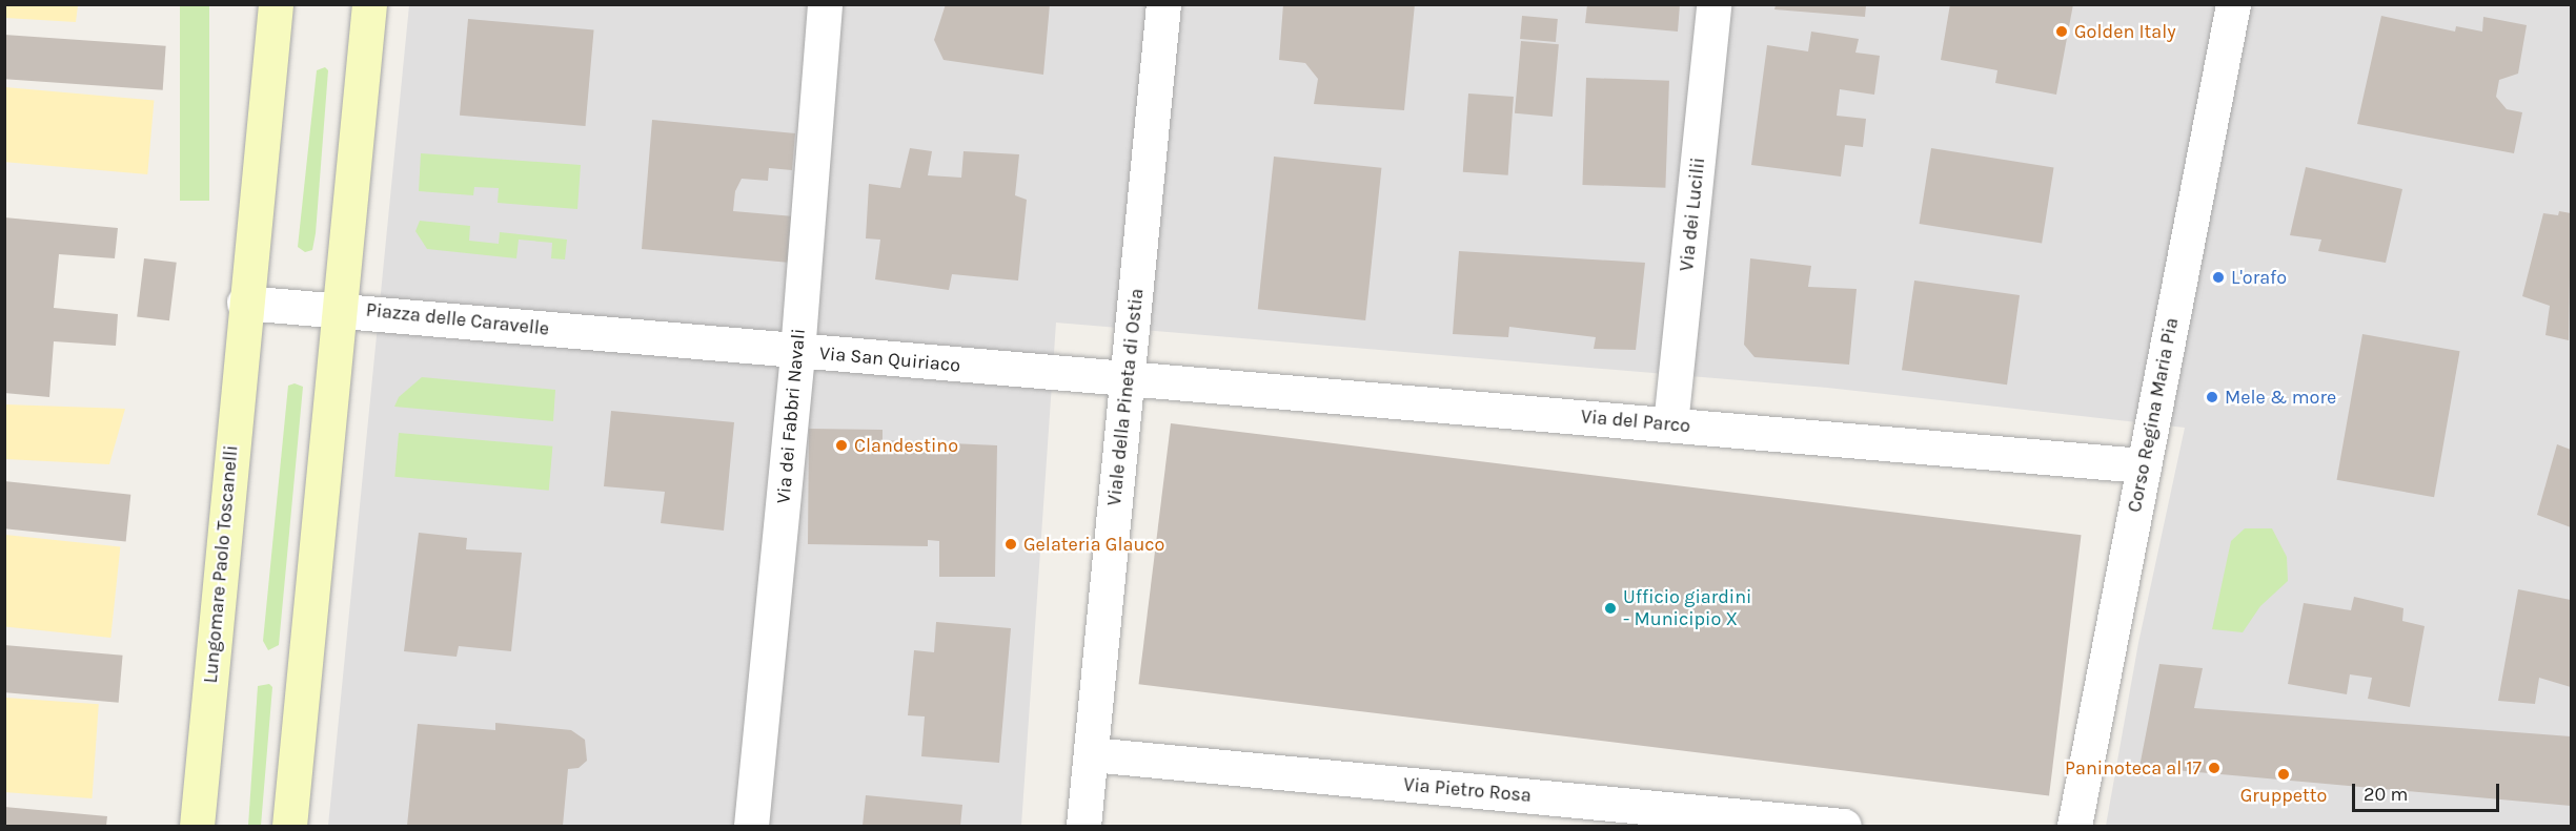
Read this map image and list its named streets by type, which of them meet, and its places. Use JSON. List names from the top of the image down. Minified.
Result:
{"streets":{"main road":["Lungomare Paolo Toscanelli"],"street":["Via dei Lucilii","Piazza delle Caravelle","Via San Quiriaco","Viale della Pineta di Ostia","Corso Regina Maria Pia","Via dei Fabbri Navali","Via del Parco","Via Pietro Rosa"]},"crossings":[["Via dei Lucilii","Via del Parco"],["Piazza delle Caravelle","Via San Quiriaco"],["Via San Quiriaco","Viale della Pineta di Ostia"],["Via San Quiriaco","Via dei Fabbri Navali"],["Via San Quiriaco","Via del Parco"],["Viale della Pineta di Ostia","Via del Parco"],["Viale della Pineta di Ostia","Via Pietro Rosa"],["Corso Regina Maria Pia","Via del Parco"]],"places":["Golden Italy","L'orafo","Mele & more","Clandestino","Gelateria Glauco","Ufficio giardini - Municipio X","Paninoteca al 17","Gruppetto"],"scale_bar":"20 m"}
